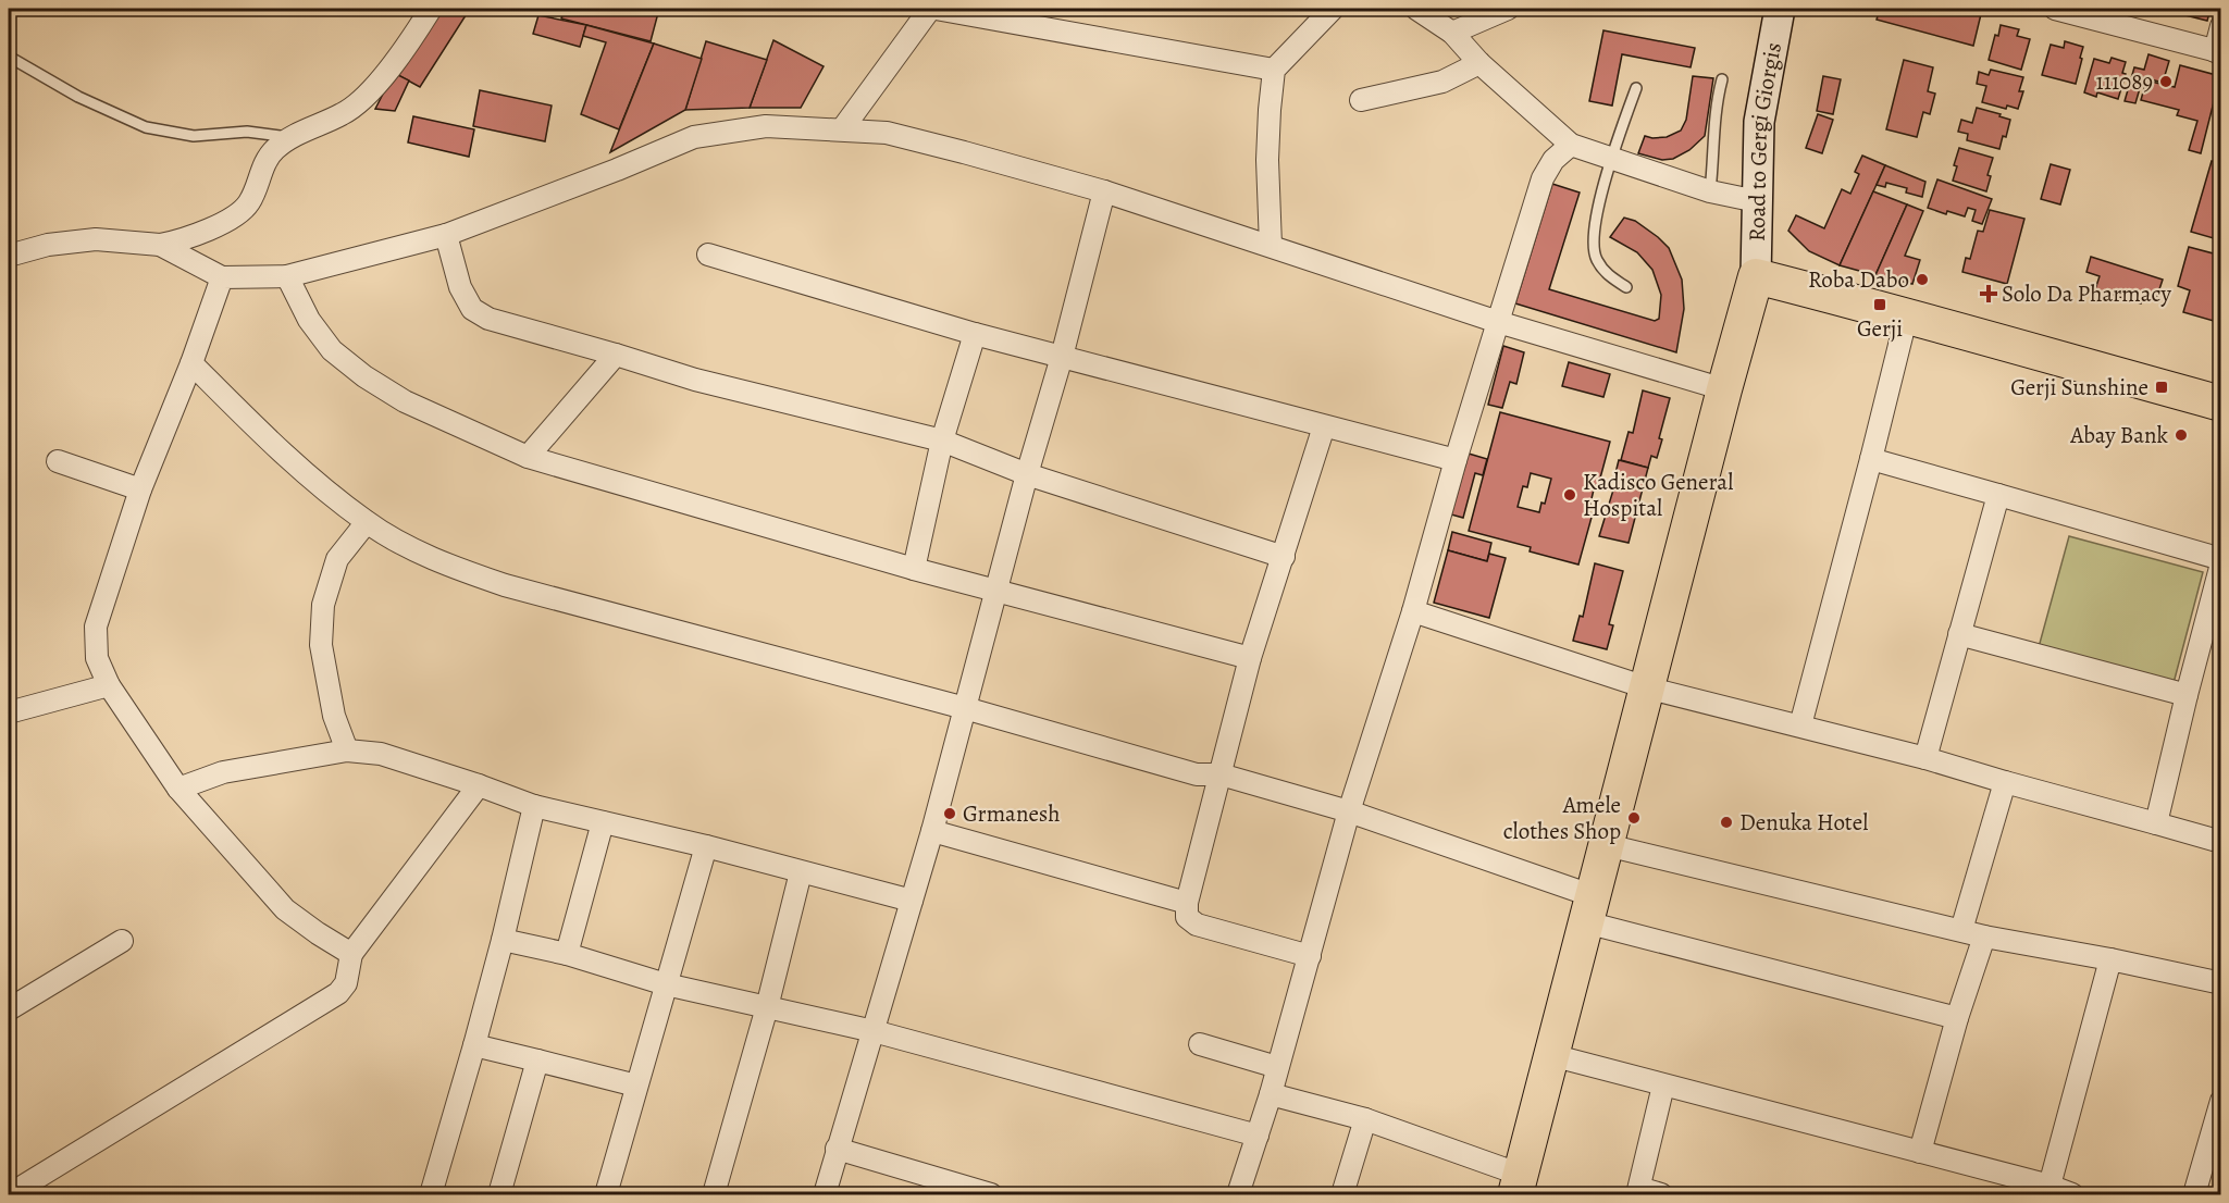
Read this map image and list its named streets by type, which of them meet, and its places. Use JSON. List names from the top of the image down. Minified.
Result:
{"streets":{"main road":["Road to Gergi Giorgis"]},"places":{"other":["111089","Roba Dabo","Abay Bank","Kadisco General Hospital","Grmanesh","Amele clothes Shop","Denuka Hotel"],"health":["Solo Da Pharmacy"],"transit":["Gerji","Gerji Sunshine"]}}
